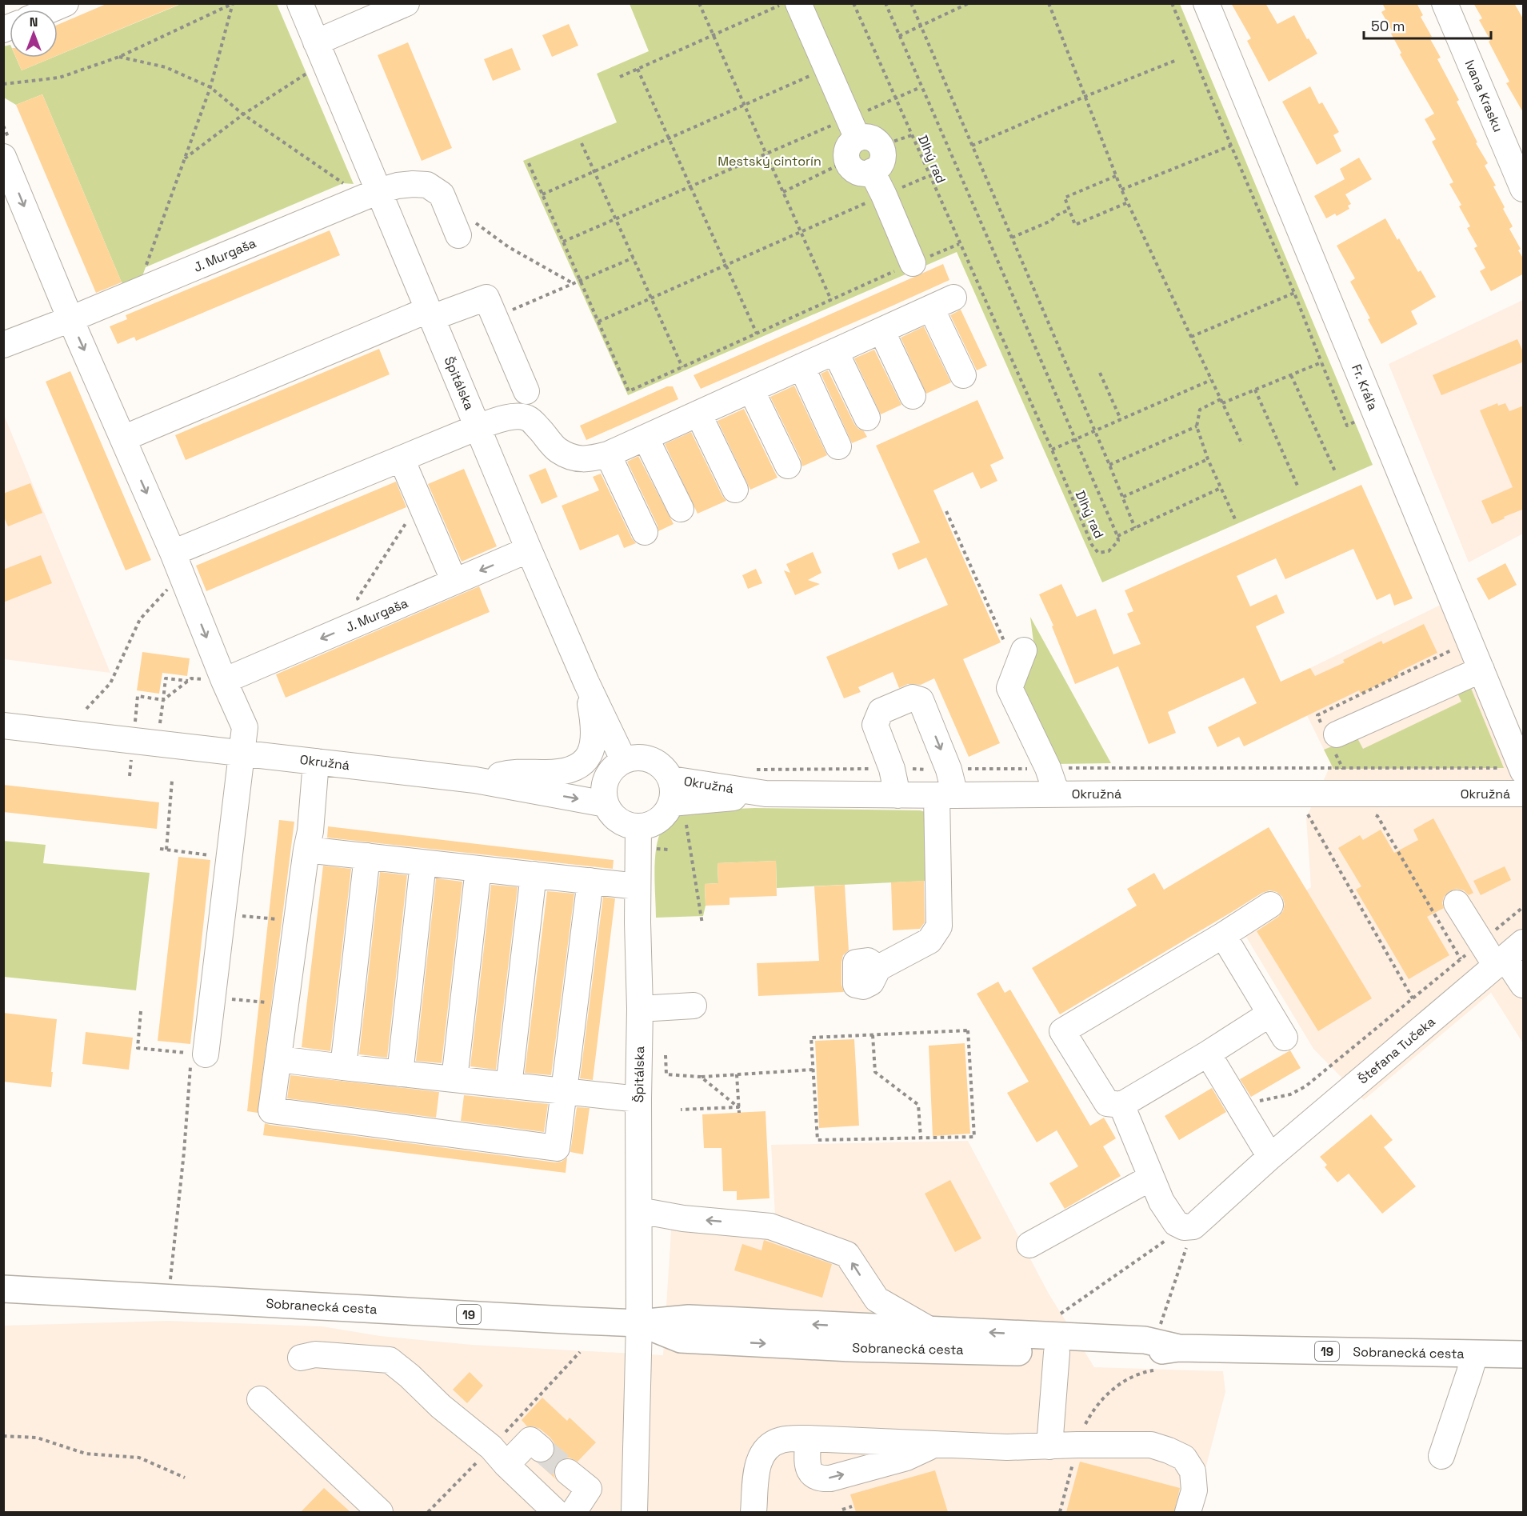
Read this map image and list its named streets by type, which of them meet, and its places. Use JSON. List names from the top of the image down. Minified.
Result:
{"streets":{"main road":["Sobranecká cesta","19"],"street":["Ivana Krasku","J. Murgaša","Špitálska","Fr. Kráľa","Okružná","Štefana Tučeka"],"path":["Dlhý rad"]},"crossings":[["J. Murgaša","Špitálska"],["Špitálska","Okružná"],["Špitálska","Sobranecká cesta"]],"parks":["Mestský cintorín"],"scale_bar":"50 m","north":"top"}
